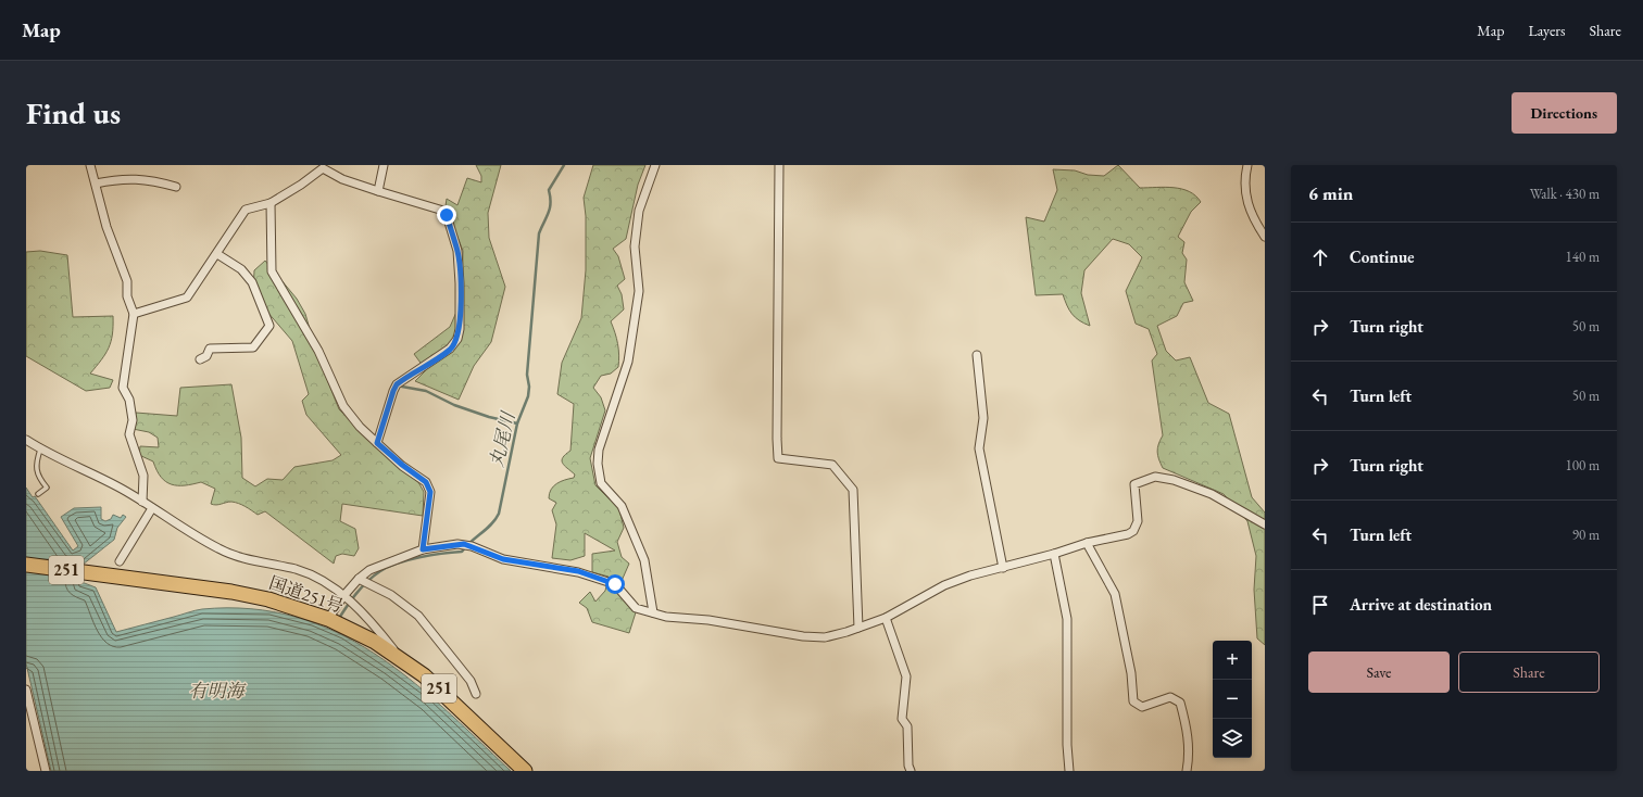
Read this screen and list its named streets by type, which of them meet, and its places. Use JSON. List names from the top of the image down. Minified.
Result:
{"streets":{"highway":["251","国道251号"]},"water":["丸尾川","有明海"],"page":{"header":"Map","nav":["Map","Layers","Share"],"buttons":["Directions",["Save","Share"]],"title":"Find us","heading":["6 min","Walk · 430 m"],"list":[["Continue","140 m"],["Turn right","50 m"],["Turn left","50 m"],["Turn right","100 m"],["Turn left","90 m"],"Arrive at destination"],"map_buttons":["+","−"]}}
